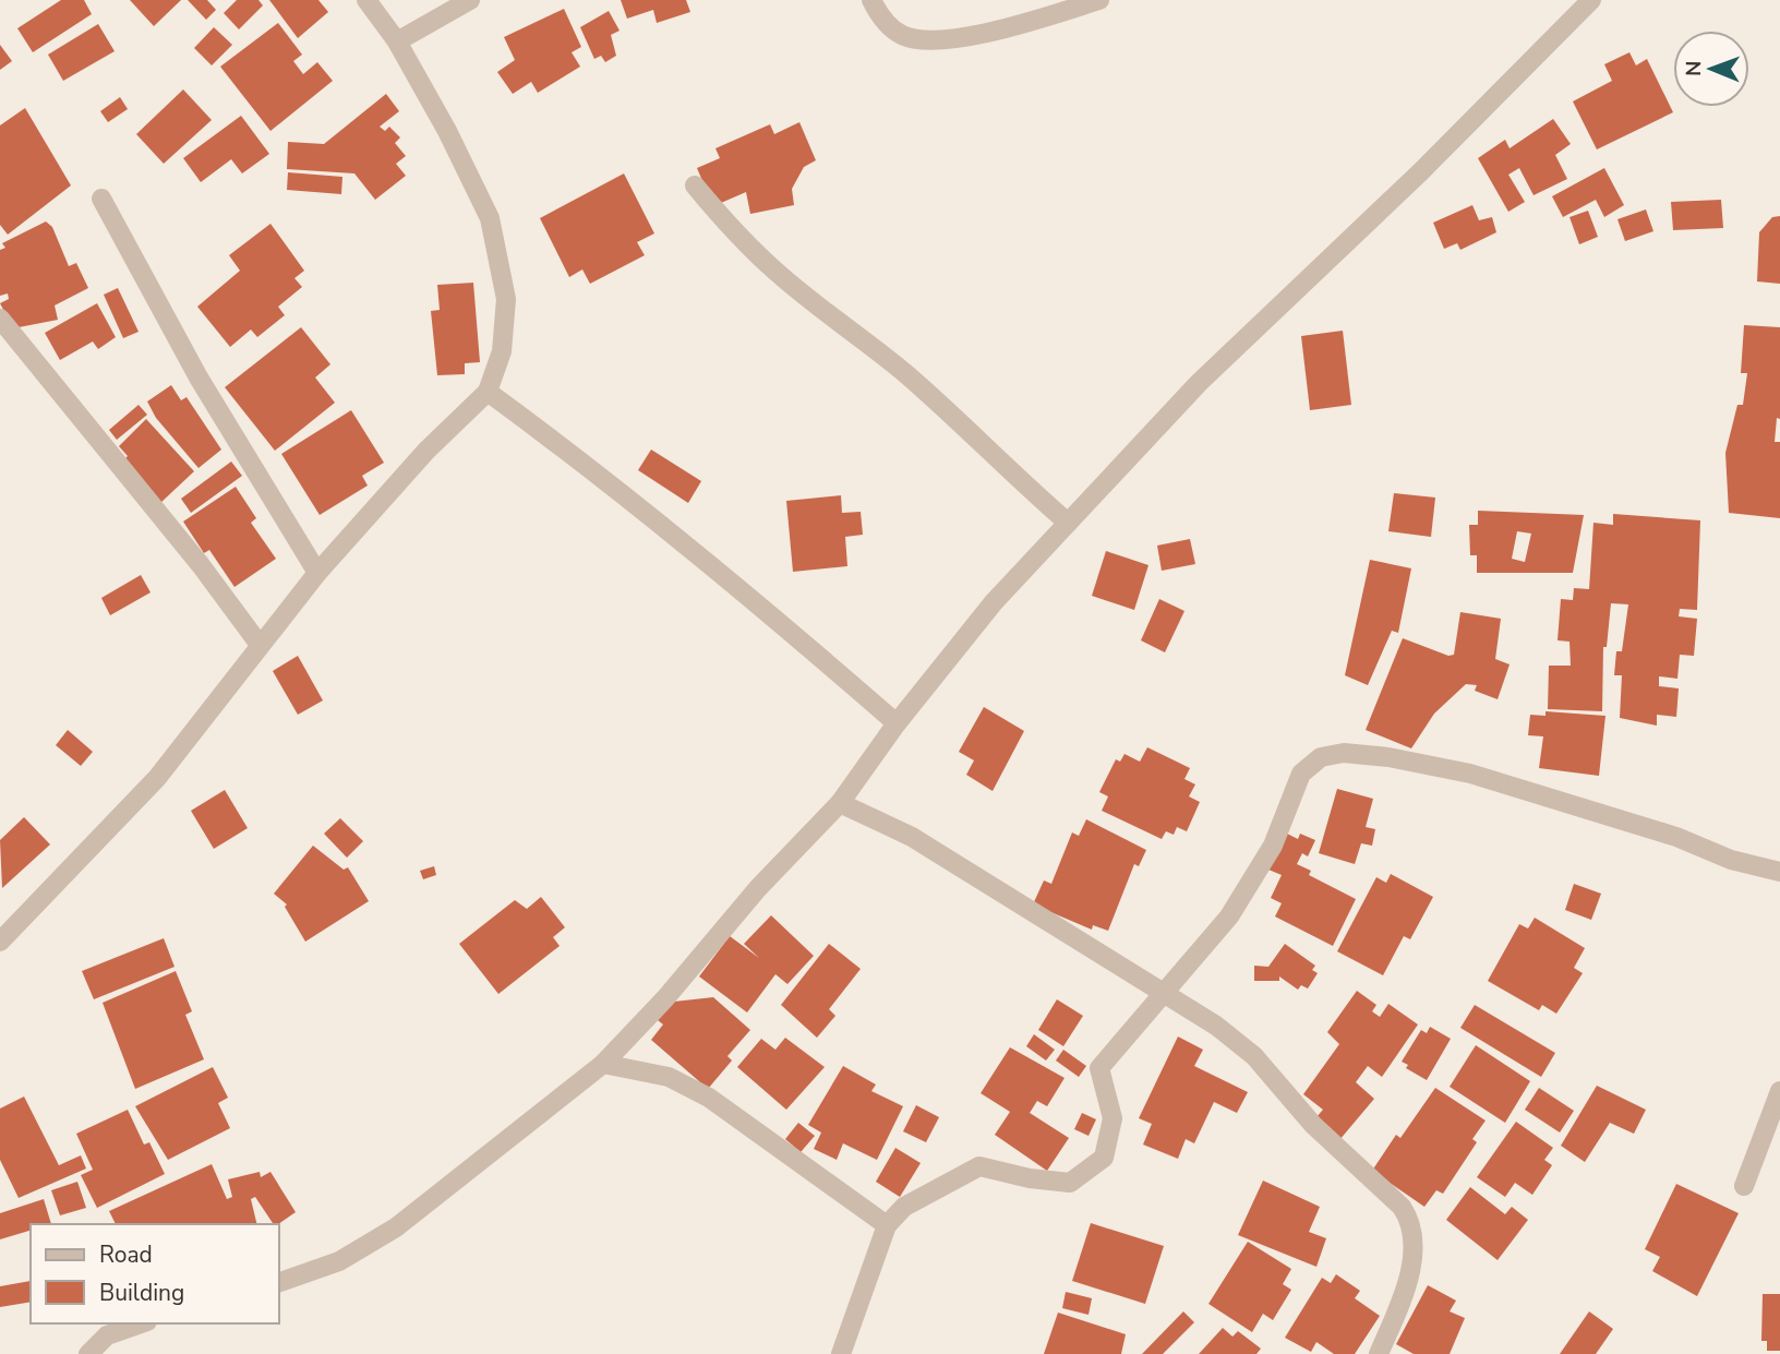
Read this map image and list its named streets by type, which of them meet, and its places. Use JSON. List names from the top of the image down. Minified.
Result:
{"legend":["Road","Building"],"north":"left"}
